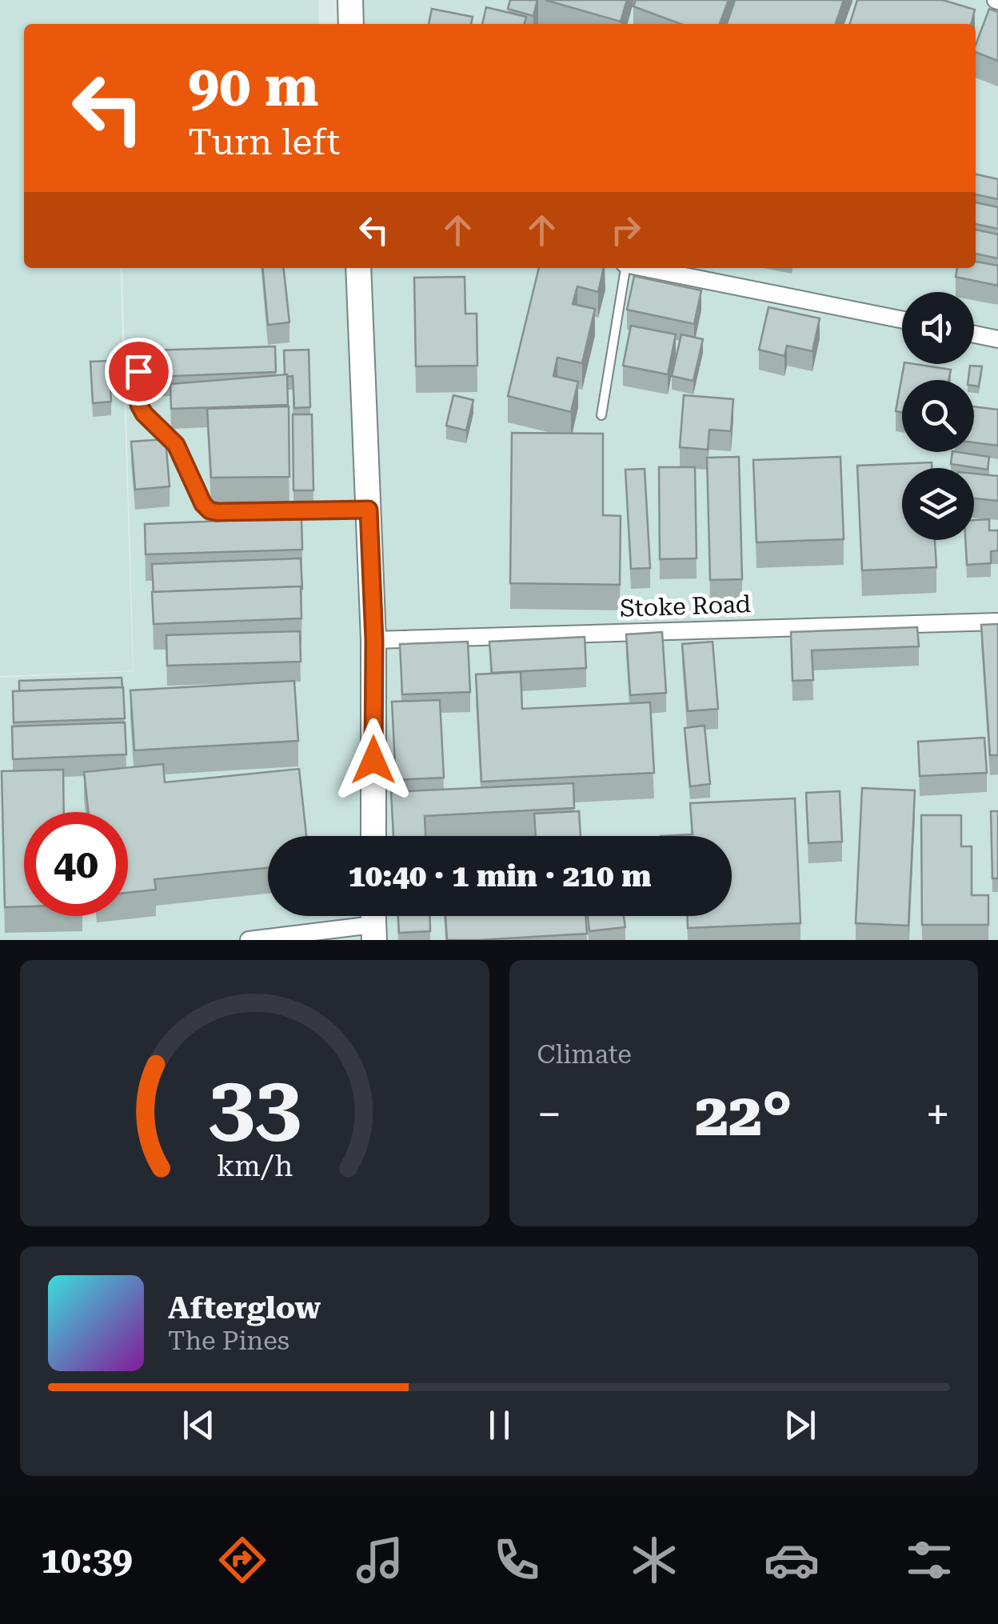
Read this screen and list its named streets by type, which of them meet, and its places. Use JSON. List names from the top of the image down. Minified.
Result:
{"streets":{"street":["Stoke Road"]},"page":{"turn":["90 m","Turn left"],"limit":"40","trip":"10:40 · 1 min · 210 m","tile":"Climate","heat":["−","22°","+"],"song":["Afterglow","The Pines"],"tabs":"10:39","gauge":["33","km/h"]}}
